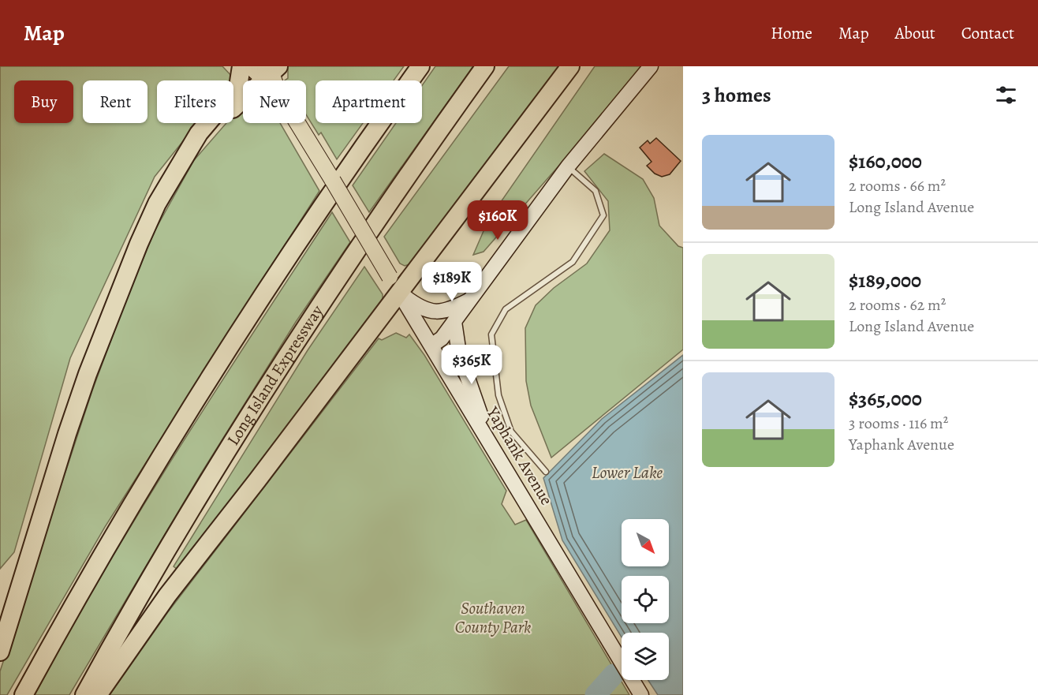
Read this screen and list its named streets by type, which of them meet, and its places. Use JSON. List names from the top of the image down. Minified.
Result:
{"streets":{"highway":["Long Island Expressway"],"main road":["Yaphank Avenue"]},"water":["Lower Lake"],"parks":["Southaven County Park"],"north":"bottom right","page":{"header":"Map","nav":["Home","Map","About","Contact"],"heading":"3 homes","chip":["Buy","Rent","Filters","New","Apartment"],"list":[{"name":"$160,000","note":"2 rooms · 66 m² · Long Island Avenue"},{"name":"$189,000","note":"2 rooms · 62 m² · Long Island Avenue"},{"name":"$365,000","note":"3 rooms · 116 m² · Yaphank Avenue"}],"price":["$160K","$189K","$365K"]}}
